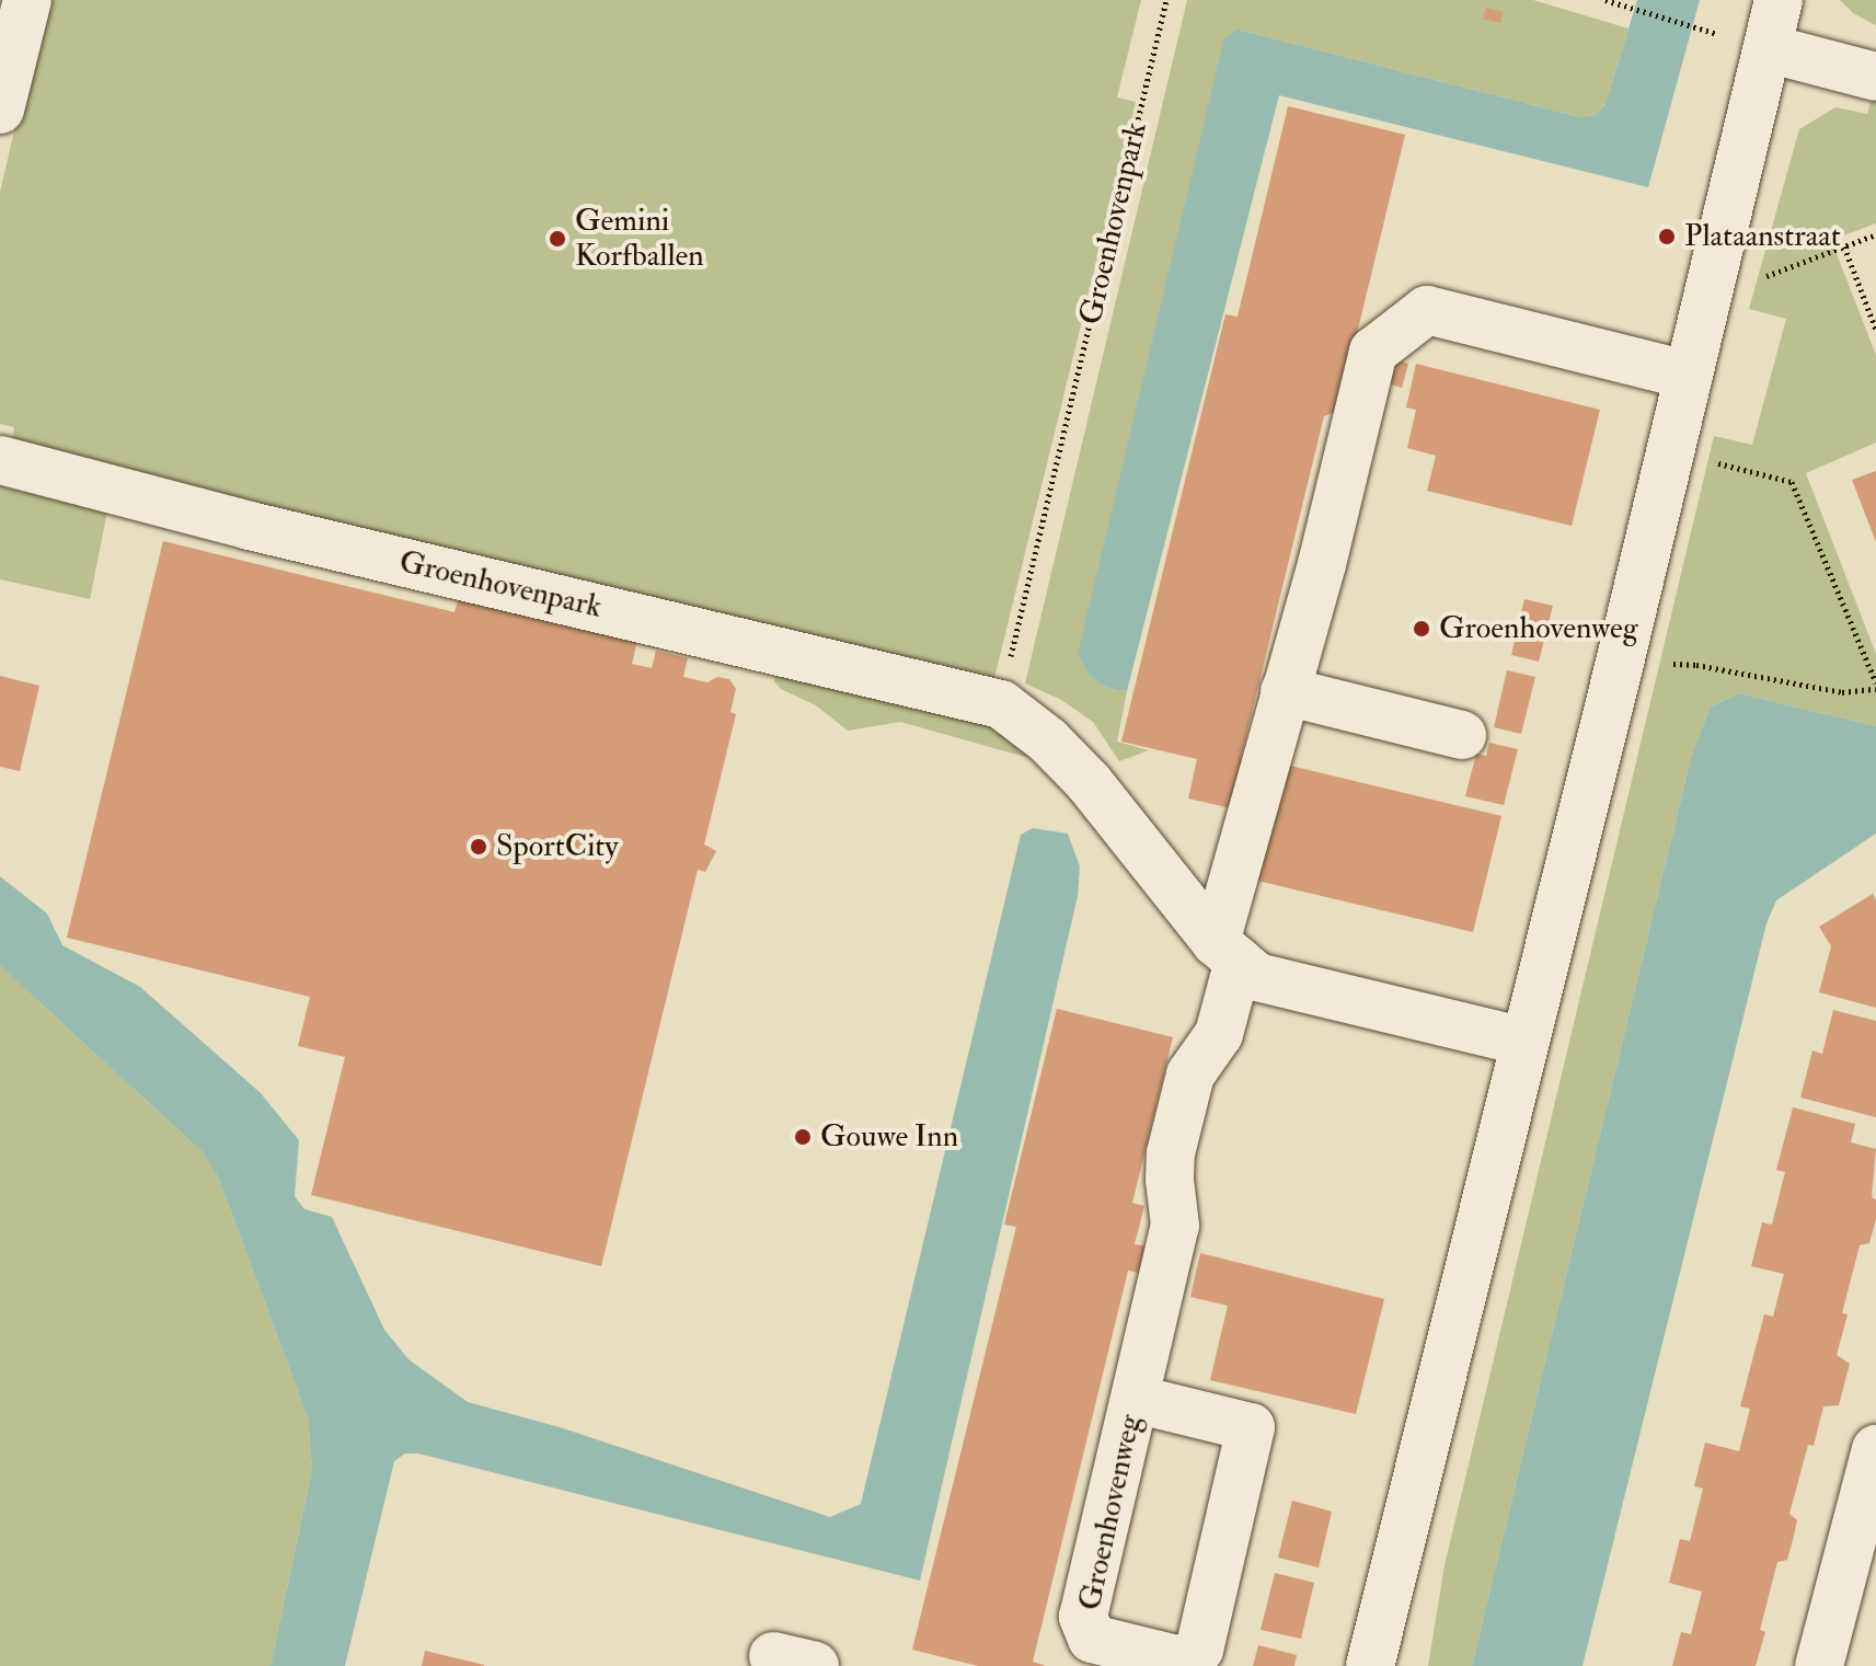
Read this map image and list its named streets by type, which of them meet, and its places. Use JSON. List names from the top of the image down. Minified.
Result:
{"streets":{"street":["Groenhovenpark","Groenhovenweg"]},"crossings":[["Groenhovenpark","Groenhovenweg"]],"places":["Plataanstraat","Gemini Korfballen","Groenhovenweg","SportCity","Gouwe Inn"]}
